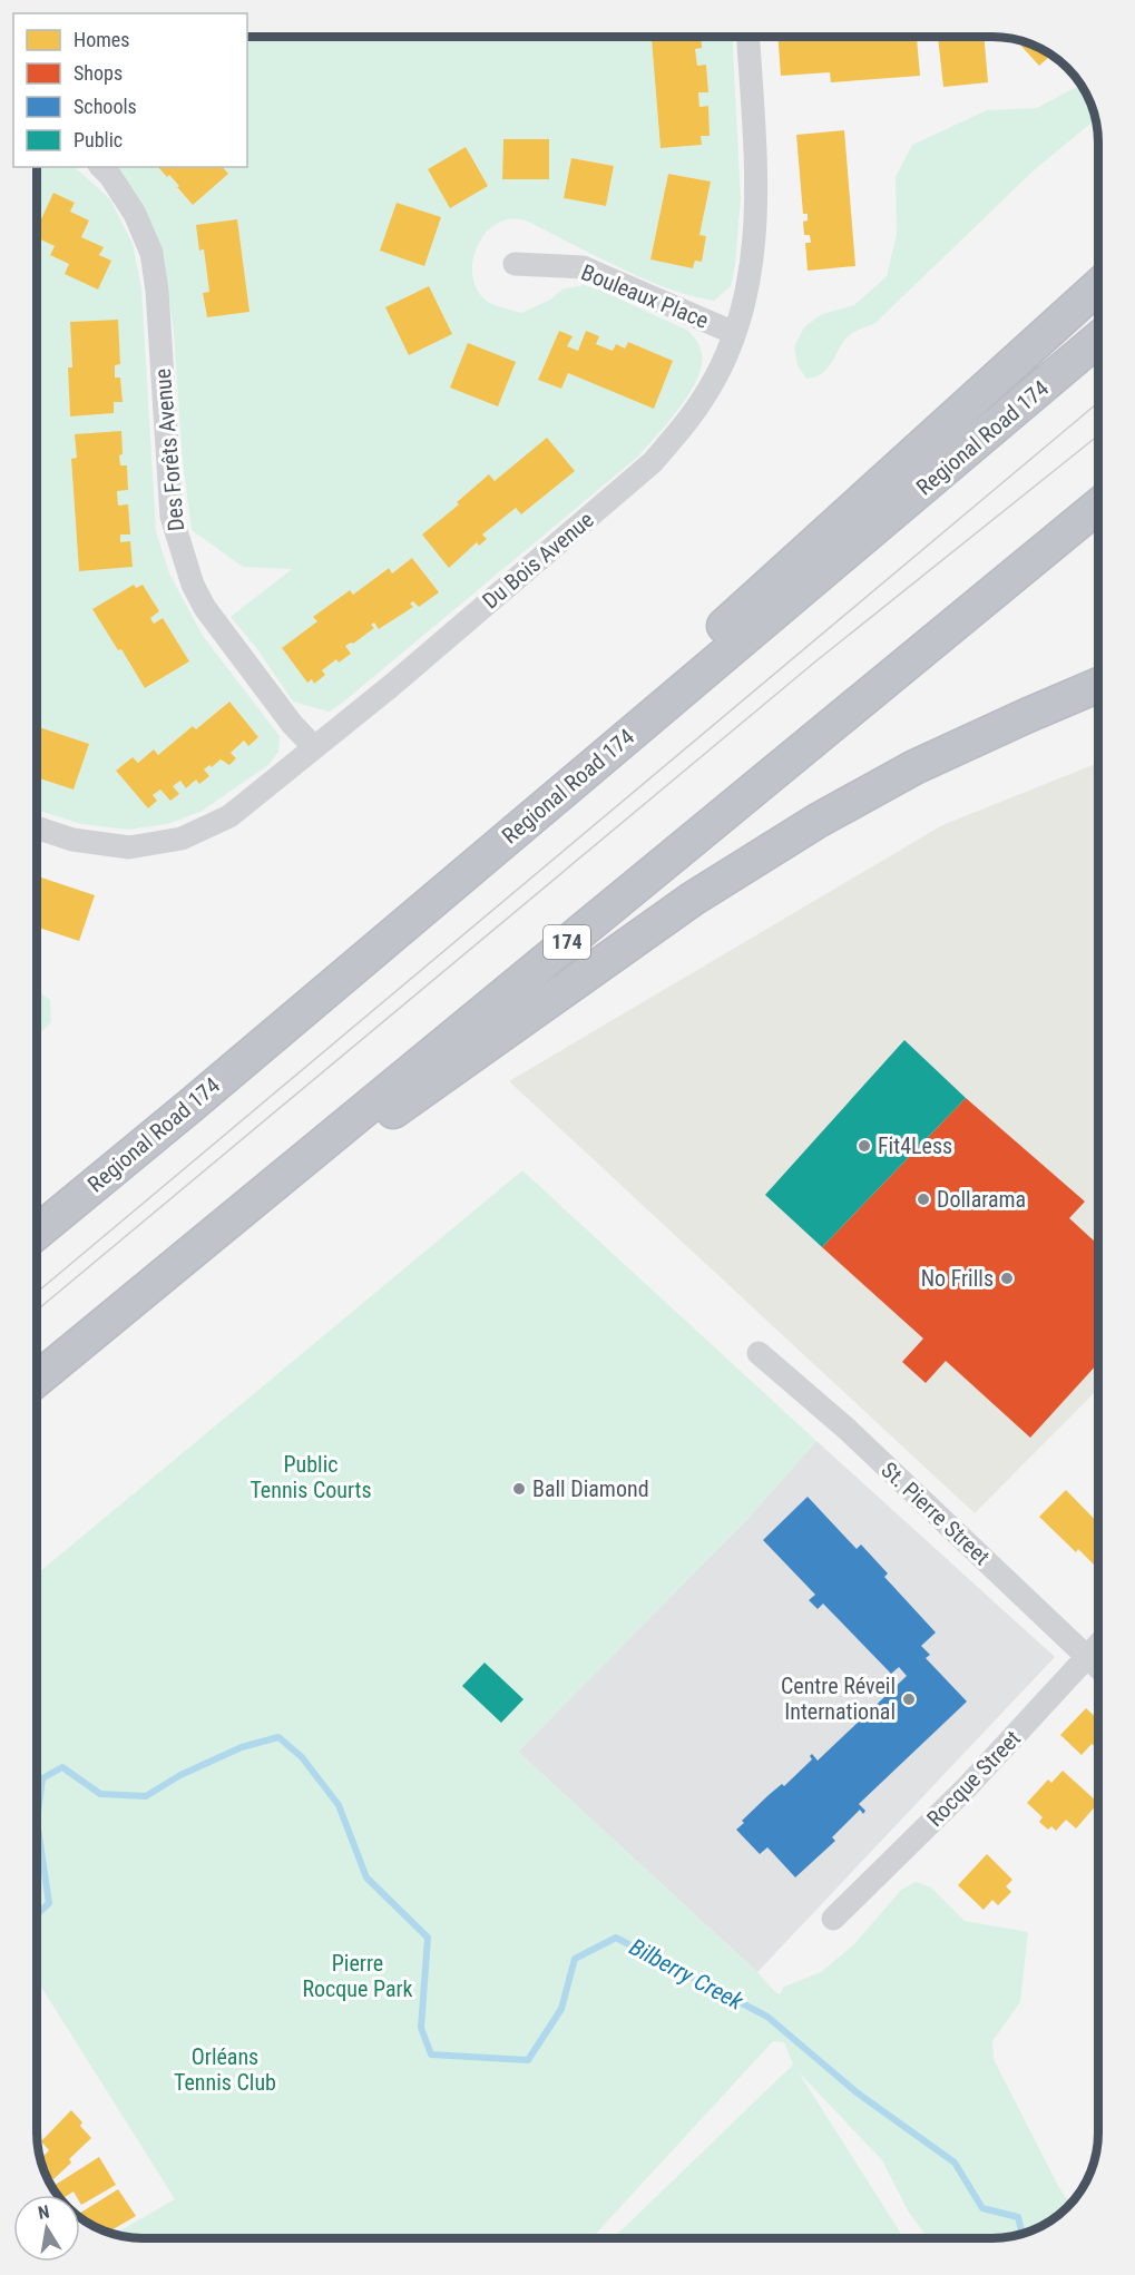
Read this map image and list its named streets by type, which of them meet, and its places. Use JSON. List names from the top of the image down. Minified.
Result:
{"streets":{"highway":["Regional Road 174","174"],"street":["Bouleaux Place","Des Forêts Avenue","Du Bois Avenue","St. Pierre Street","Rocque Street"]},"crossings":[["Bouleaux Place","Du Bois Avenue"],["Des Forêts Avenue","Du Bois Avenue"],["St. Pierre Street","Rocque Street"]],"water":["Bilberry Creek"],"parks":["Public Tennis Courts","Pierre Rocque Park","Orléans Tennis Club"],"places":["Fit4Less","Dollarama","No Frills","Ball Diamond","Centre Réveil International"],"legend":["Homes","Shops","Schools","Public"],"north":"top"}
